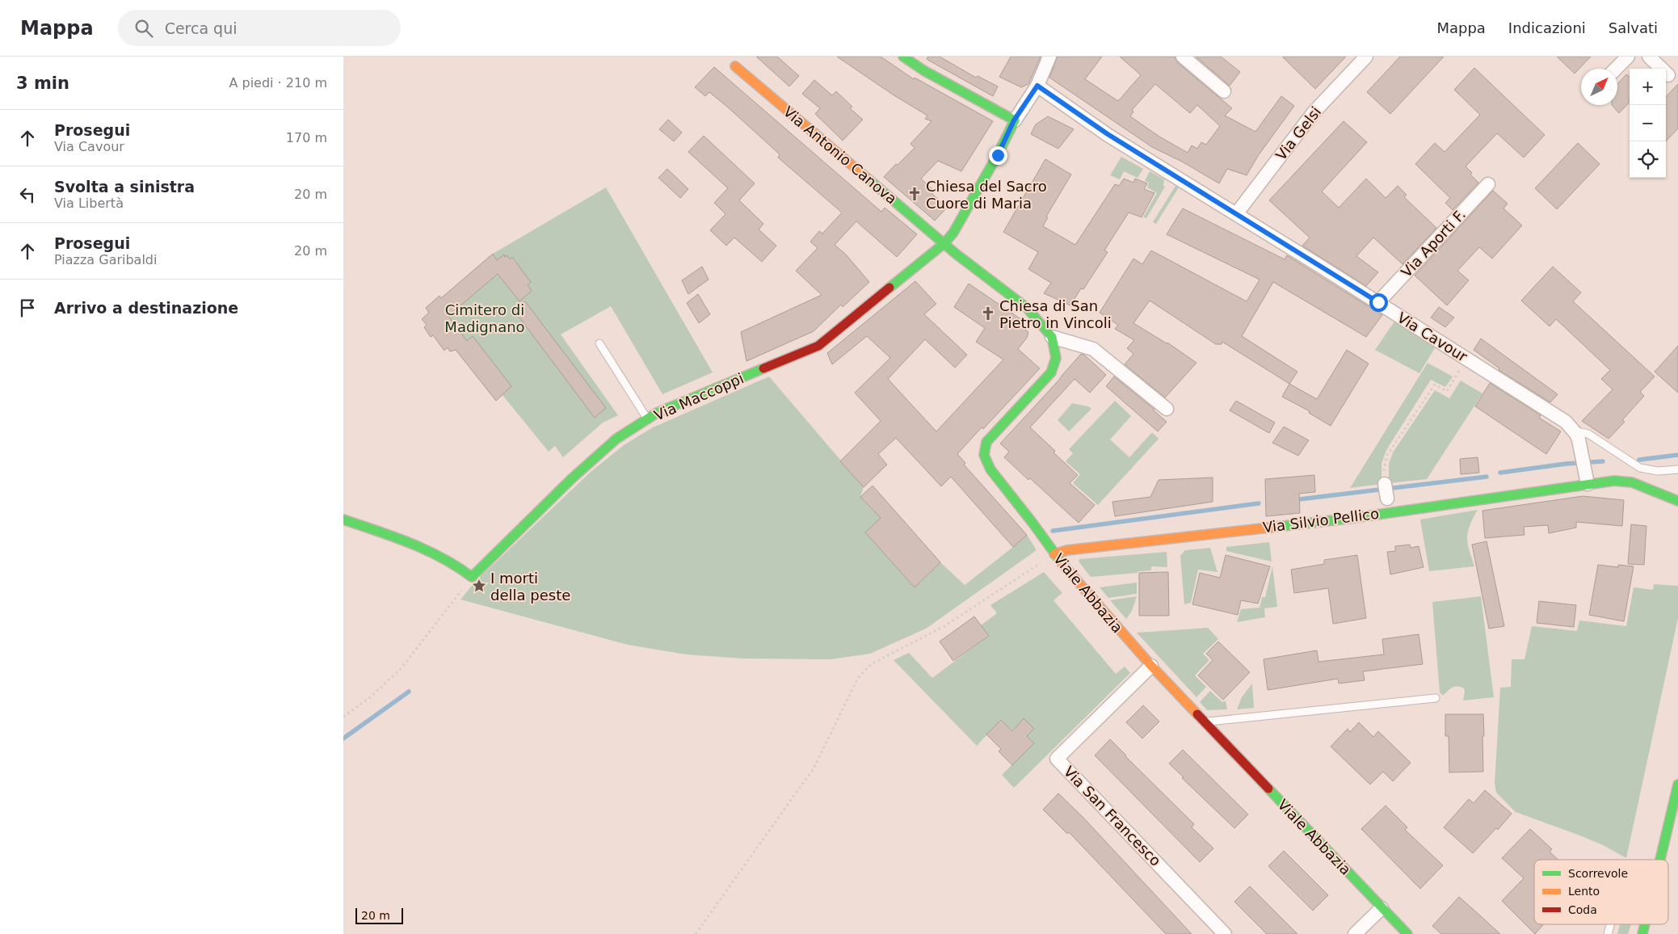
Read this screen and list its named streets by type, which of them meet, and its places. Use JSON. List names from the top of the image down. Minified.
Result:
{"streets":{"street":["Via Gelsi","Via Antonio Canova","Via Aporti F.","Via Cavour","Via Maccoppi","Via Silvio Pellico","Viale Abbazia","Via San Francesco"]},"crossings":[["Via Gelsi","Via Cavour"],["Via Antonio Canova","Via Maccoppi"],["Via Antonio Canova","Viale Abbazia"],["Via Aporti F.","Via Cavour"],["Via Silvio Pellico","Viale Abbazia"],["Viale Abbazia","Via San Francesco"]],"parks":["Cimitero di Madignano"],"places":{"church":["Chiesa del Sacro Cuore di Maria","Chiesa di San Pietro in Vincoli"],"place":["I morti della peste"]},"legend":["Scorrevole","Lento","Coda"],"scale_bar":"20 m","north":"top right","page":{"header":"Mappa","search":"Cerca qui","nav":["Mappa","Indicazioni","Salvati"],"heading":["3 min","A piedi · 210 m"],"map_buttons":["+","−"],"list":[["Prosegui","Via Cavour","170 m"],["Svolta a sinistra","Via Libertà","20 m"],["Prosegui","Piazza Garibaldi","20 m"],"Arrivo a destinazione"],"scale":"20 m"}}
